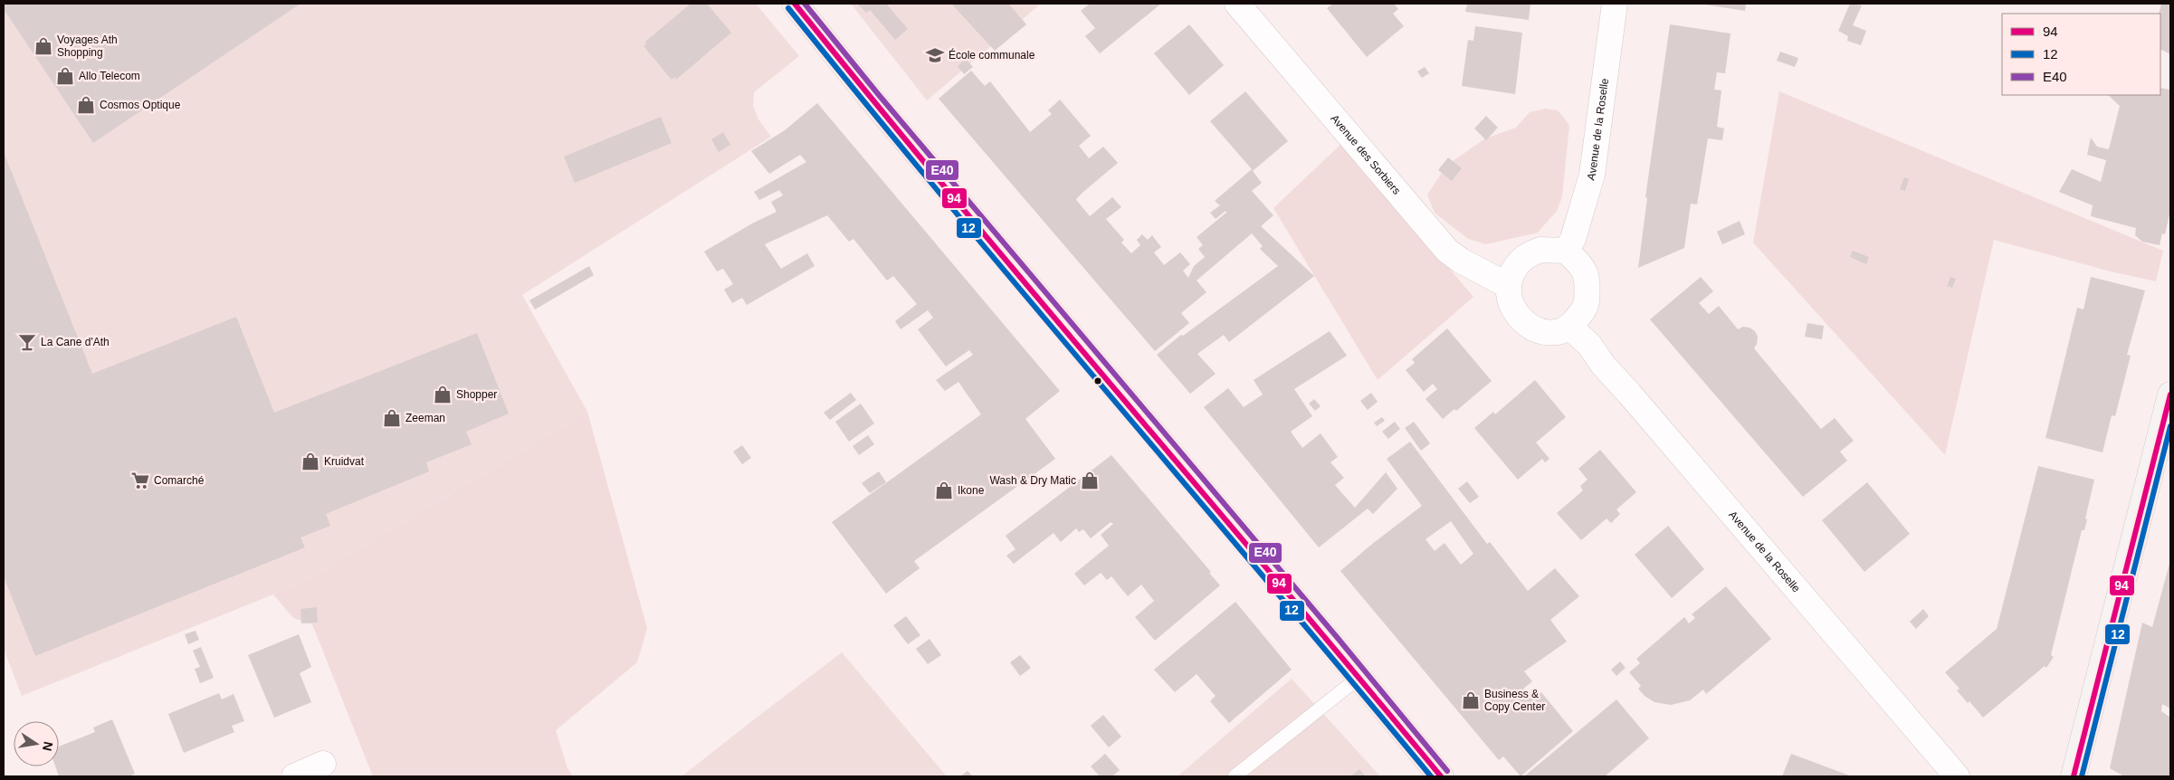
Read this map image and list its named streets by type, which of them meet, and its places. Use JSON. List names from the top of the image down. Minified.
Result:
{"streets":{"street":["Avenue de la Roselle","Avenue des Sorbiers"]},"crossings":[["Avenue de la Roselle","Avenue des Sorbiers"]],"places":{"shop":["Voyages Ath Shopping","Allo Telecom","Cosmos Optique","Shopper","Zeeman","Kruidvat","Wash & Dry Matic","Ikone","Business & Copy Center"],"school or university":["École communale"],"bar":["La Cane d'Ath"],"supermarket":["Comarché"]},"lines":["transit line 94","transit line E40","transit line 12"],"legend":["94","12","E40"],"north":"right"}
